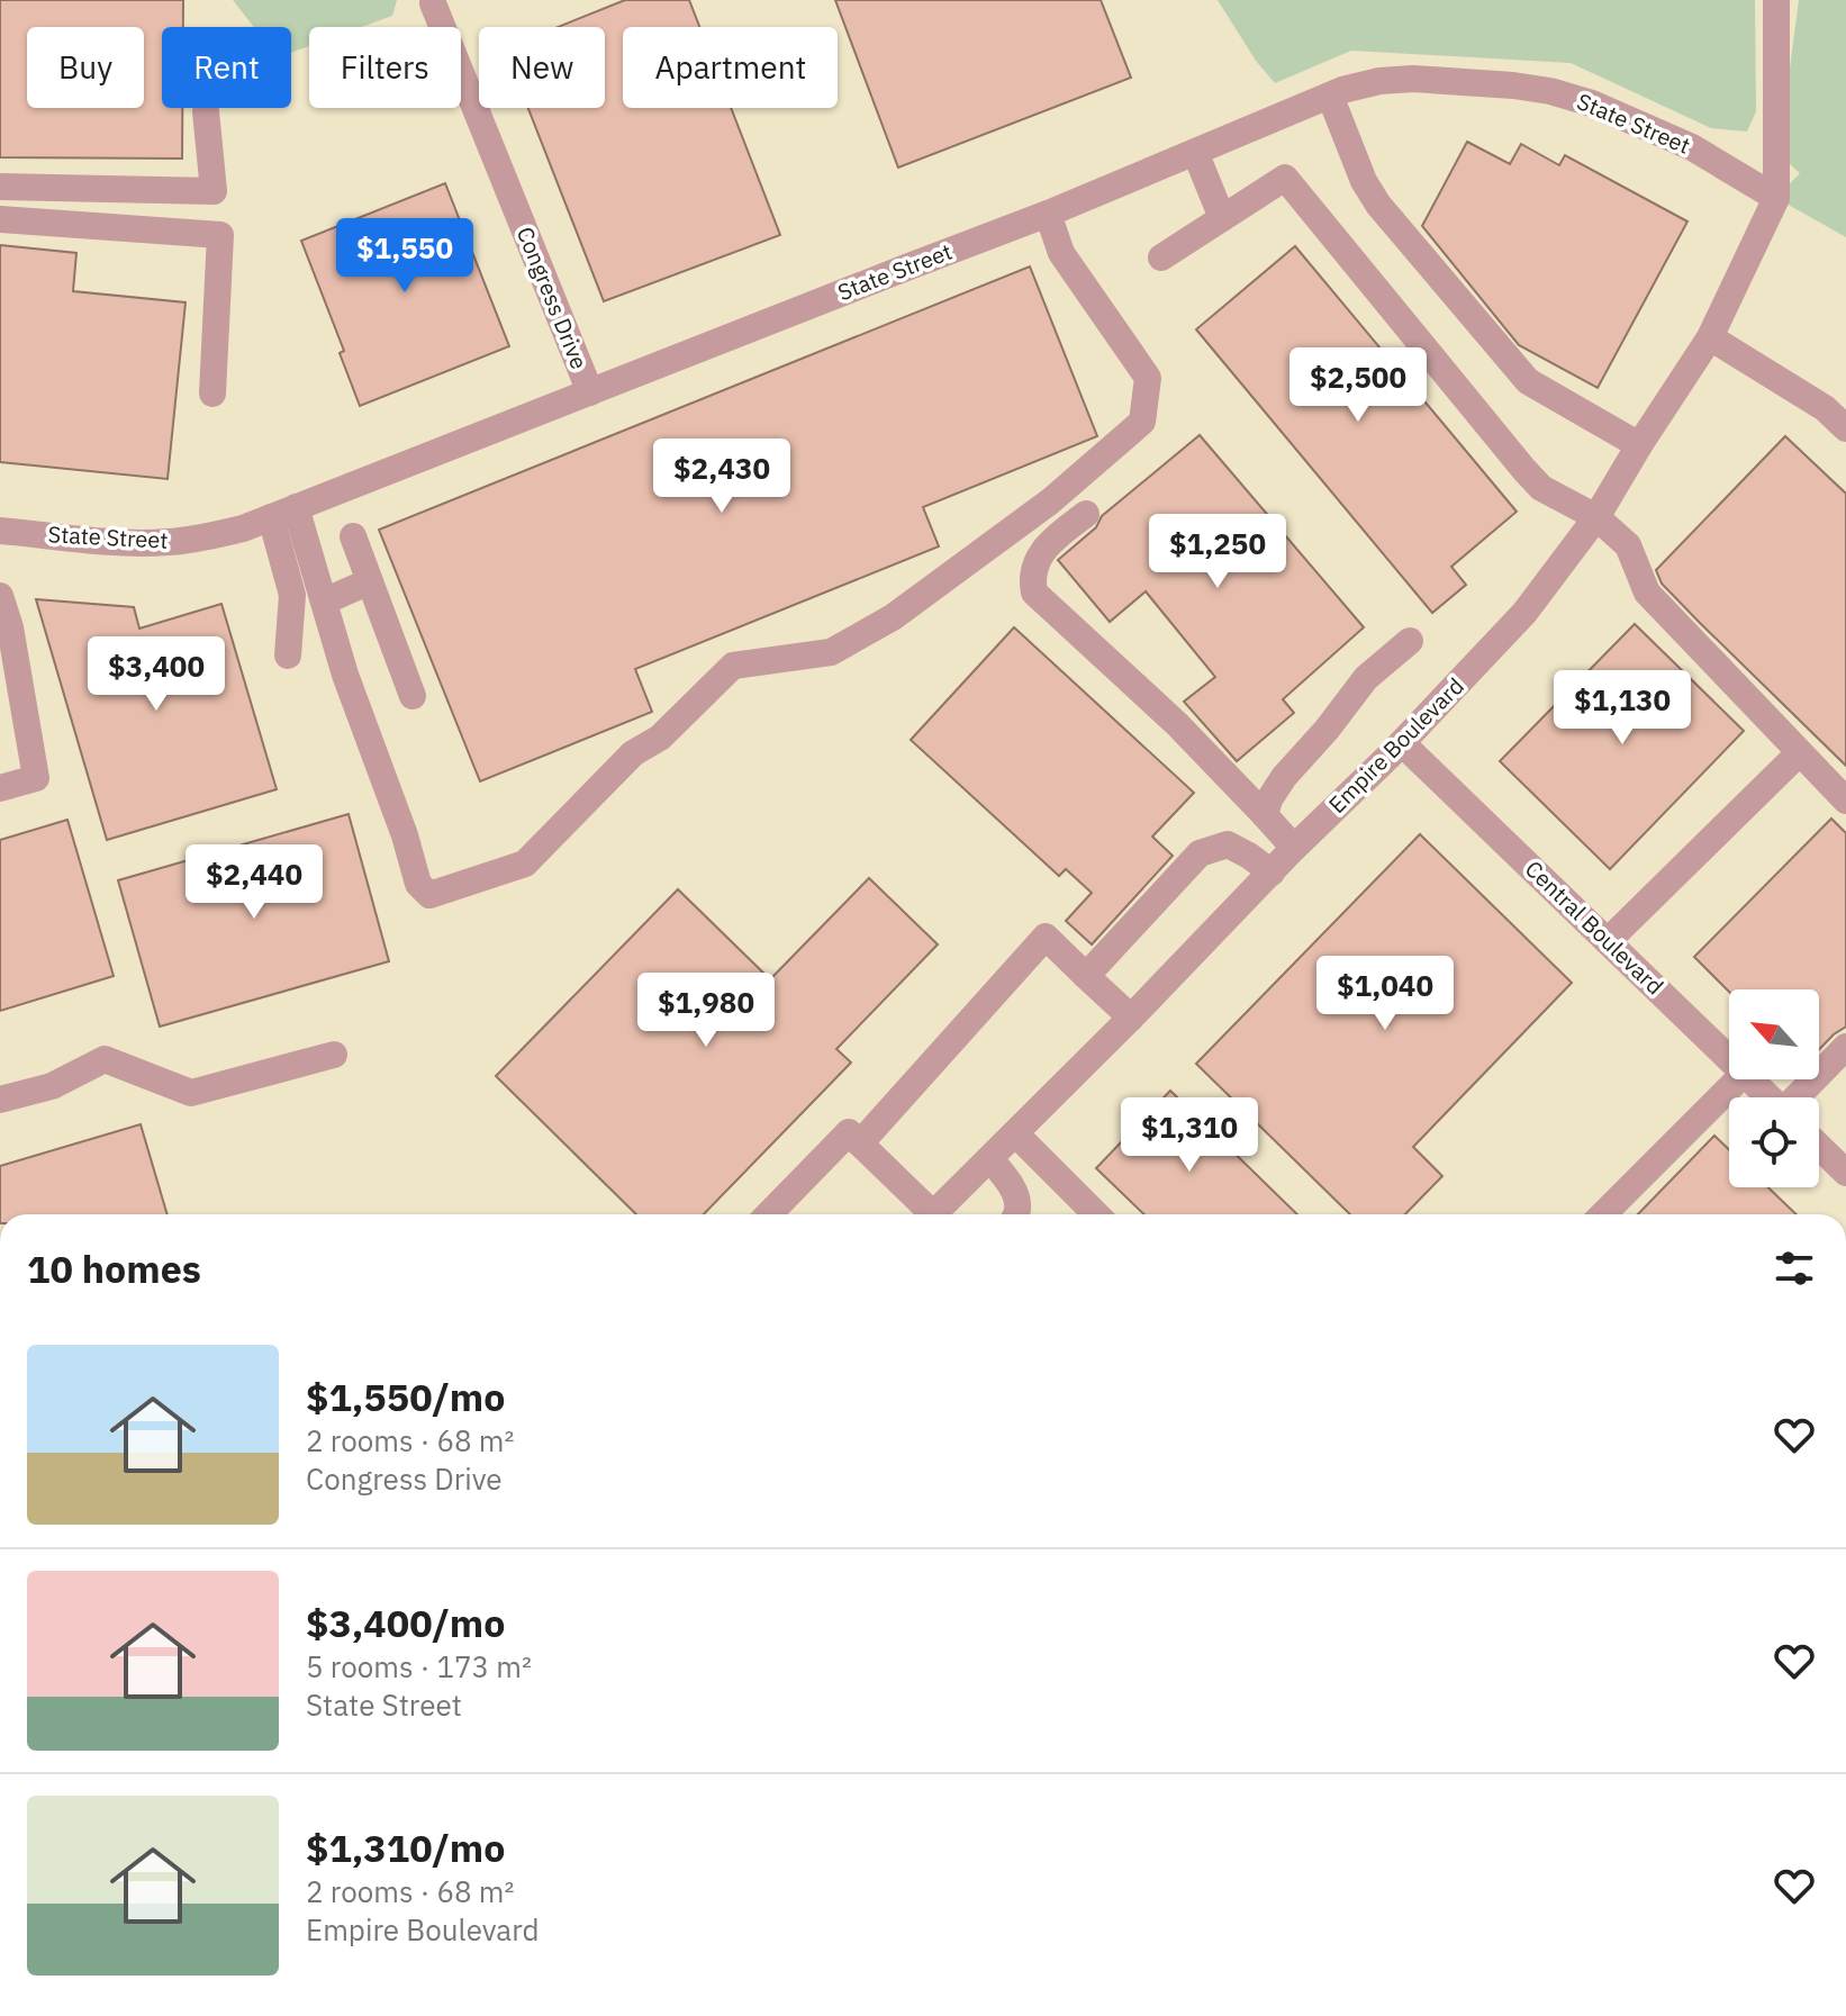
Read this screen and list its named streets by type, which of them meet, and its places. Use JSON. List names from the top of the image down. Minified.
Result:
{"streets":{"street":["State Street","Congress Drive","Empire Boulevard","Central Boulevard"]},"crossings":[["State Street","Congress Drive"],["State Street","Empire Boulevard"],["Empire Boulevard","Central Boulevard"]],"north":"top left","page":{"chip":["Buy","Rent","Filters","New","Apartment"],"price":["$1,550","$2,500","$2,430","$1,250","$3,400","$1,130","$2,440","$1,040","$1,980","$1,310"],"heading":"10 homes","list":[{"name":"$1,550/mo","note":"2 rooms · 68 m² · Congress Drive"},{"name":"$3,400/mo","note":"5 rooms · 173 m² · State Street"},{"name":"$1,310/mo","note":"2 rooms · 68 m² · Empire Boulevard"}]}}
